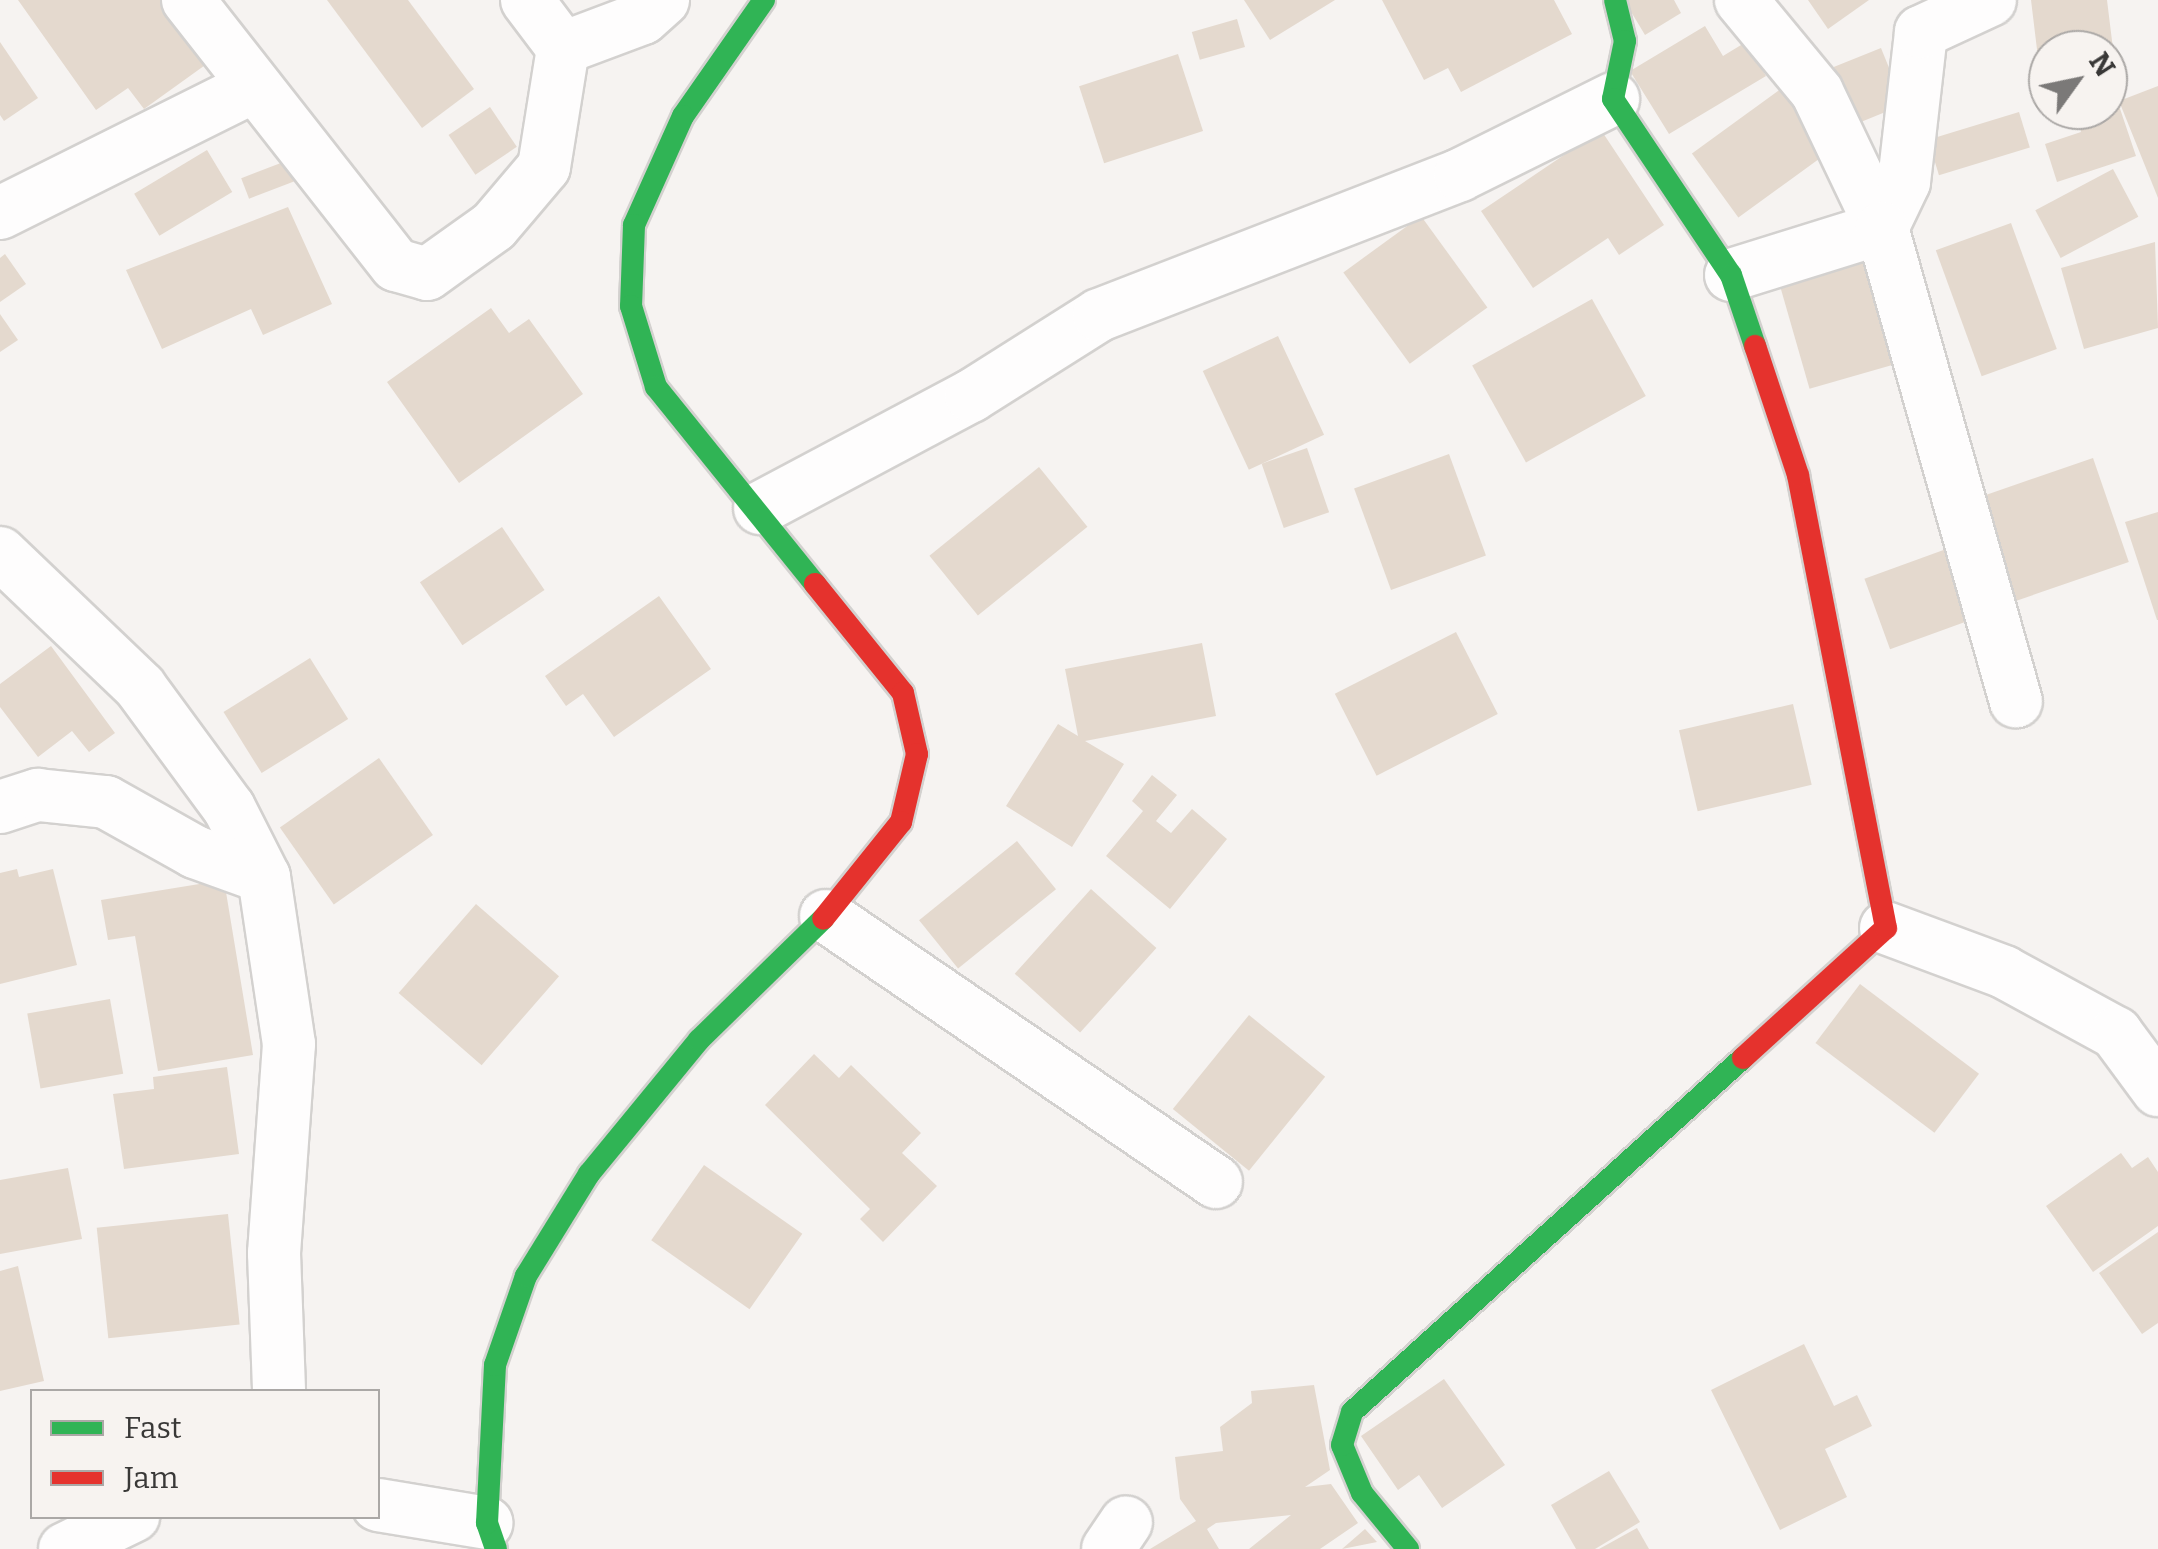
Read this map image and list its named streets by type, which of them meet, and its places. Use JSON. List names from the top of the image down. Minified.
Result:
{"legend":["Fast","Jam"],"north":"top right"}
